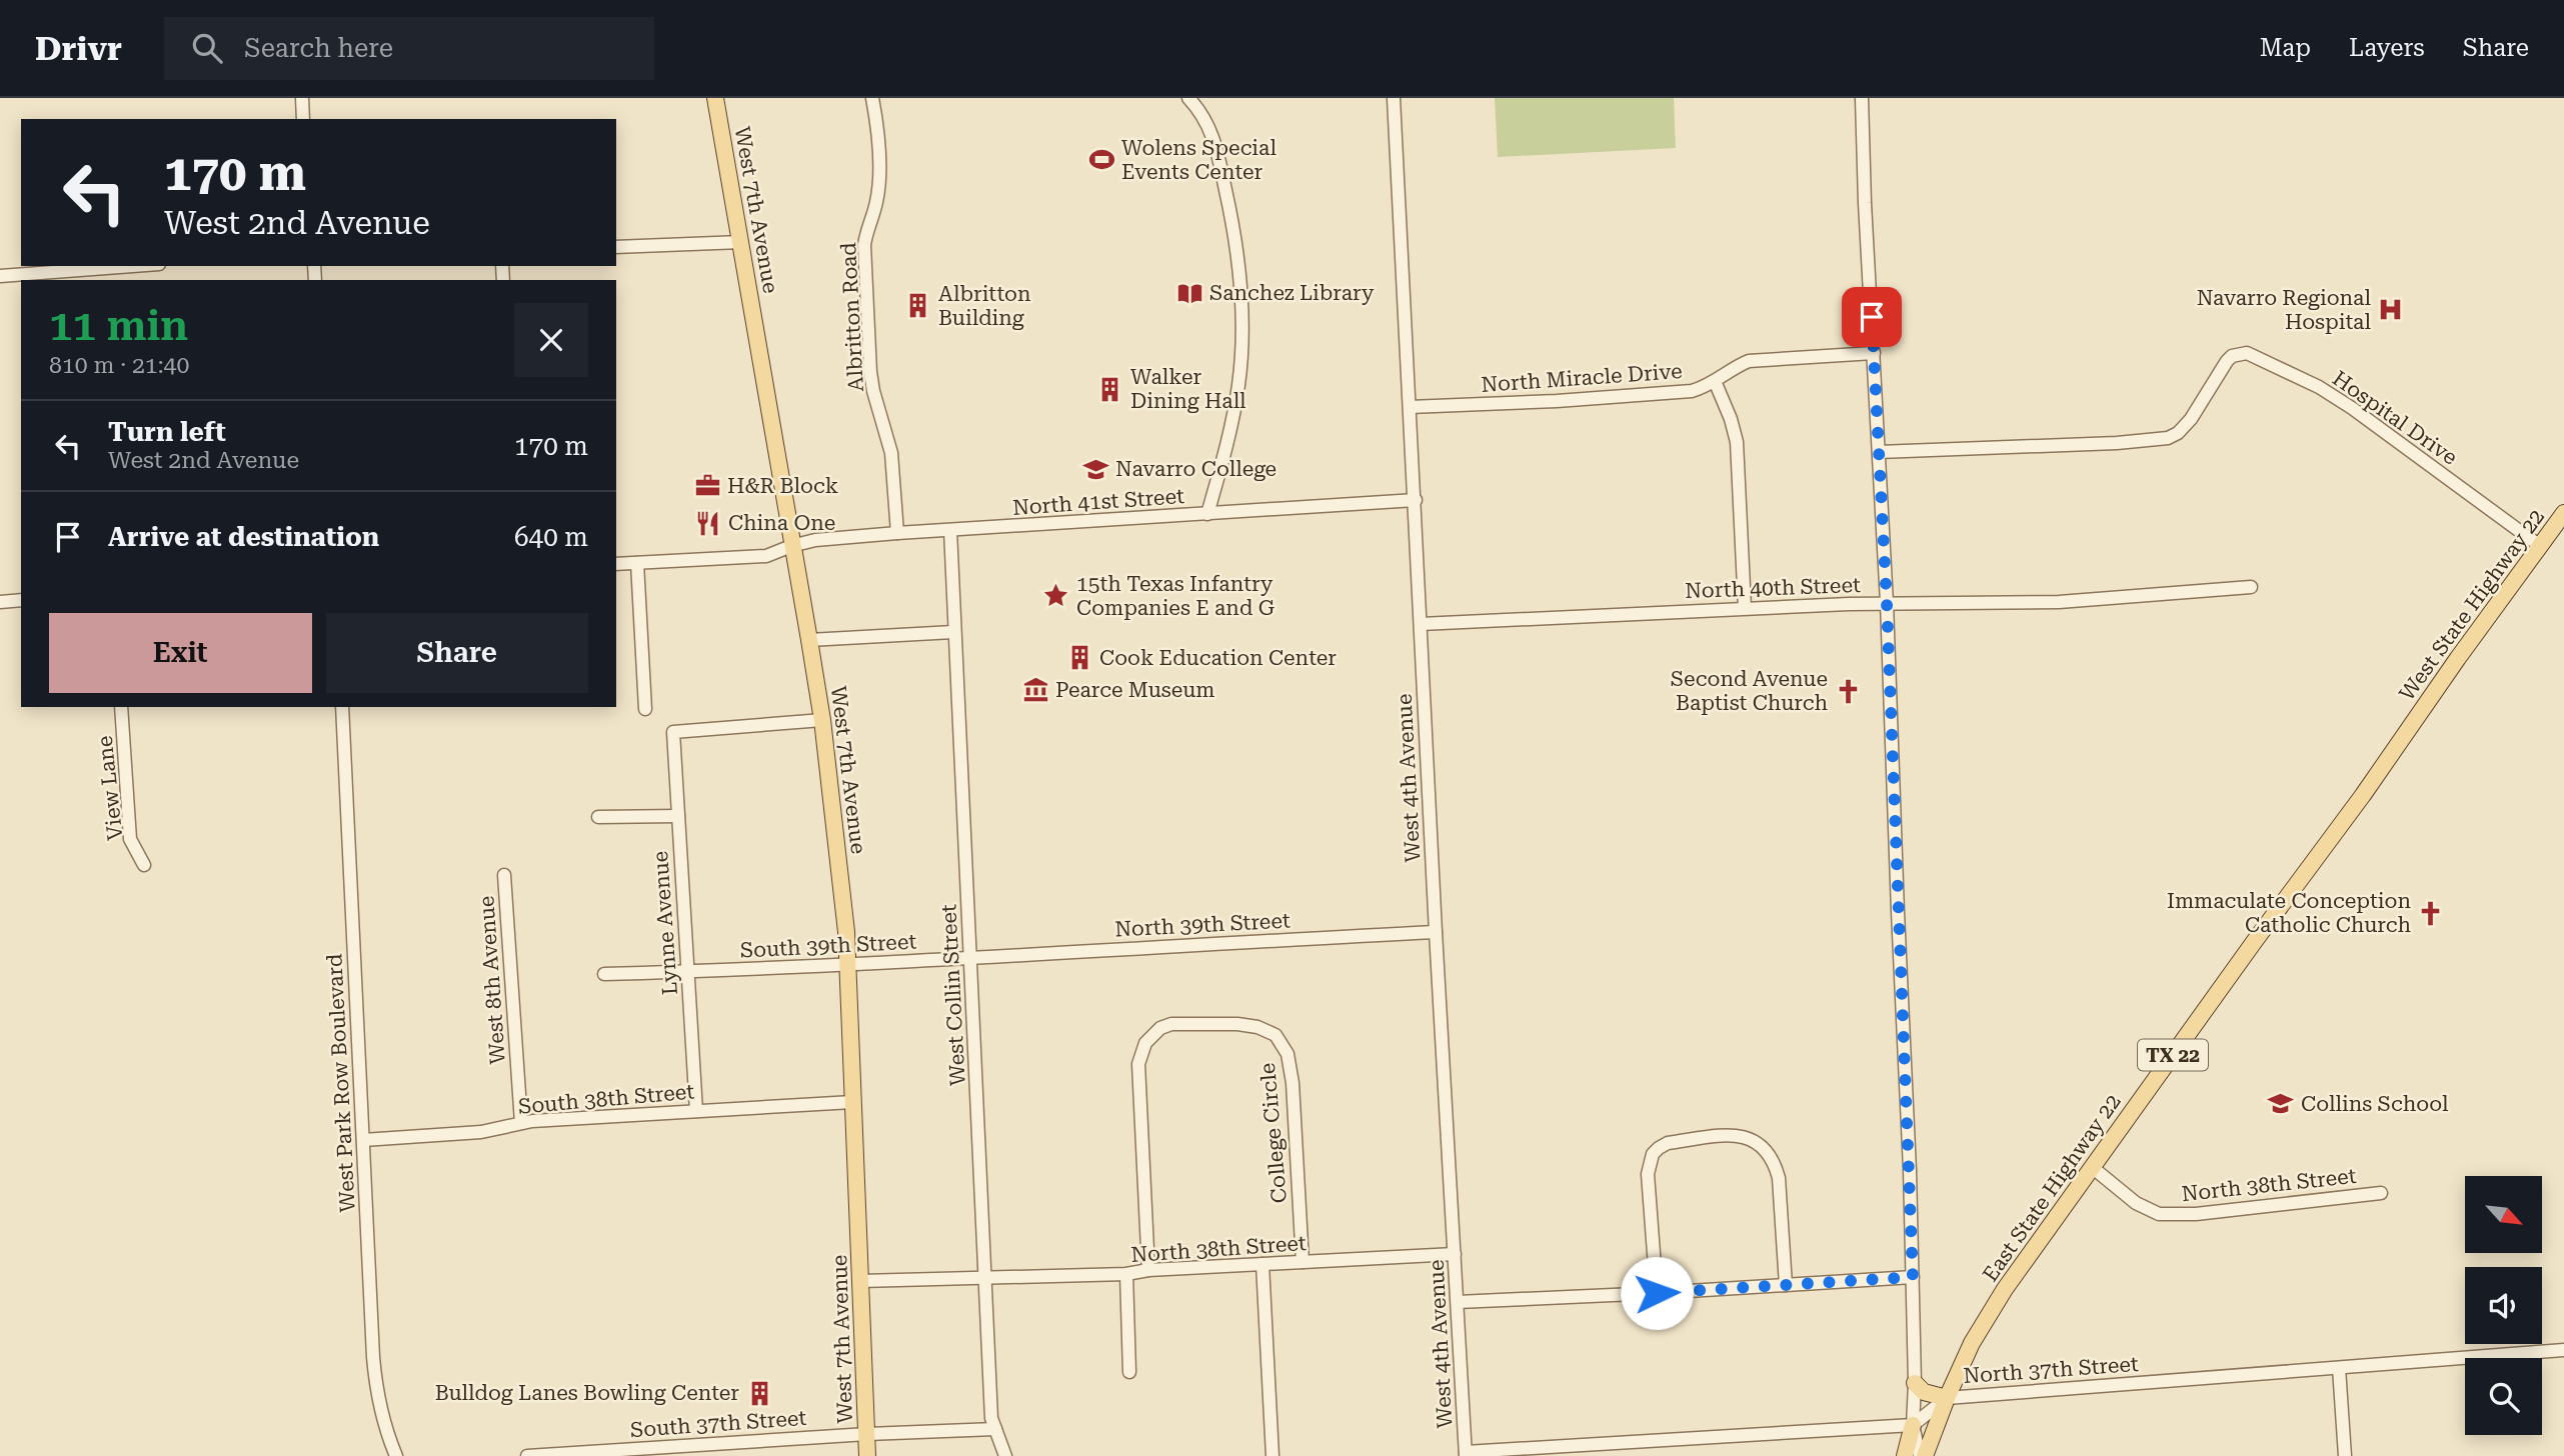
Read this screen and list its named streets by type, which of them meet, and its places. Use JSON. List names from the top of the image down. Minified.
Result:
{"streets":{"main road":["West 7th Avenue","West State Highway 22","TX 22","East State Highway 22"],"street":["Albritton Road","North Miracle Drive","Hospital Drive","North 41st Street","North 40th Street","West 4th Avenue","View Lane","Lynne Avenue","North 39th Street","South 39th Street","West 8th Avenue","West Collin Street","West Park Row Boulevard","South 38th Street","College Circle","North 38th Street","North 37th Street","South 37th Street"]},"crossings":[["West 7th Avenue","North 41st Street"],["West 7th Avenue","Lynne Avenue"],["West 7th Avenue","South 39th Street"],["West 7th Avenue","South 38th Street"],["West 7th Avenue","South 37th Street"],["Albritton Road","North 41st Street"],["North Miracle Drive","West 4th Avenue"],["Hospital Drive","West State Highway 22"],["North 41st Street","West 4th Avenue"],["North 41st Street","West Collin Street"],["North 40th Street","West 4th Avenue"],["West State Highway 22","East State Highway 22"],["West 4th Avenue","North 39th Street"],["West 4th Avenue","North 38th Street"],["Lynne Avenue","South 39th Street"],["Lynne Avenue","South 38th Street"],["North 39th Street","South 39th Street"],["North 39th Street","West Collin Street"],["South 39th Street","West Collin Street"],["West 8th Avenue","South 38th Street"],["West Collin Street","North 38th Street"],["West Collin Street","South 37th Street"],["West Park Row Boulevard","South 38th Street"],["College Circle","North 38th Street"],["North 38th Street","East State Highway 22"],["East State Highway 22","North 37th Street"]],"places":{"sports":["Wolens Special Events Center"],"library":["Sanchez Library"],"building":["Albritton Building","Walker Dining Hall","Cook Education Center","Bulldog Lanes Bowling Center"],"hospital":["Navarro Regional Hospital"],"school or university":["Navarro College","Collins School"],"office":["H&R Block"],"restaurant":["China One"],"place":["15th Texas Infantry Companies E and G"],"museum":["Pearce Museum"],"church":["Second Avenue Baptist Church","Immaculate Conception Catholic Church"]},"north":"bottom right","page":{"header":"Drivr","search":"Search here","nav":["Map","Layers","Share"],"turn":["170 m","West 2nd Avenue"],"heading":["11 min","810 m · 21:40"],"list":[{"name":"Turn left","note":"West 2nd Avenue","value":"170 m"},{"name":"Arrive at destination","value":"640 m"}],"buttons":["Exit","Share"]}}
